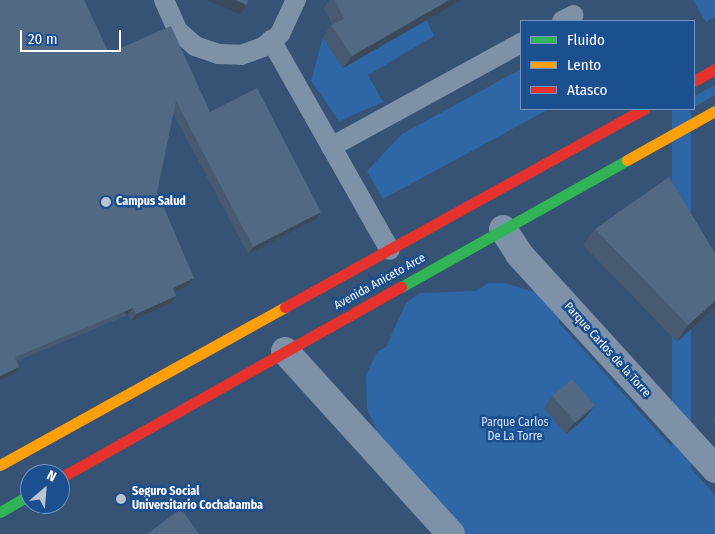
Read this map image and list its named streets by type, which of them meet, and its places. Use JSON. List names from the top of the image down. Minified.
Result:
{"streets":{"main road":["Avenida Aniceto Arce"],"street":["Parque Carlos de la Torre"]},"crossings":[["Avenida Aniceto Arce","Parque Carlos de la Torre"]],"parks":["Parque Carlos De La Torre"],"places":["Campus Salud","Seguro Social Universitario Cochabamba"],"legend":["Fluido","Lento","Atasco"],"scale_bar":"20 m","north":"top right"}
